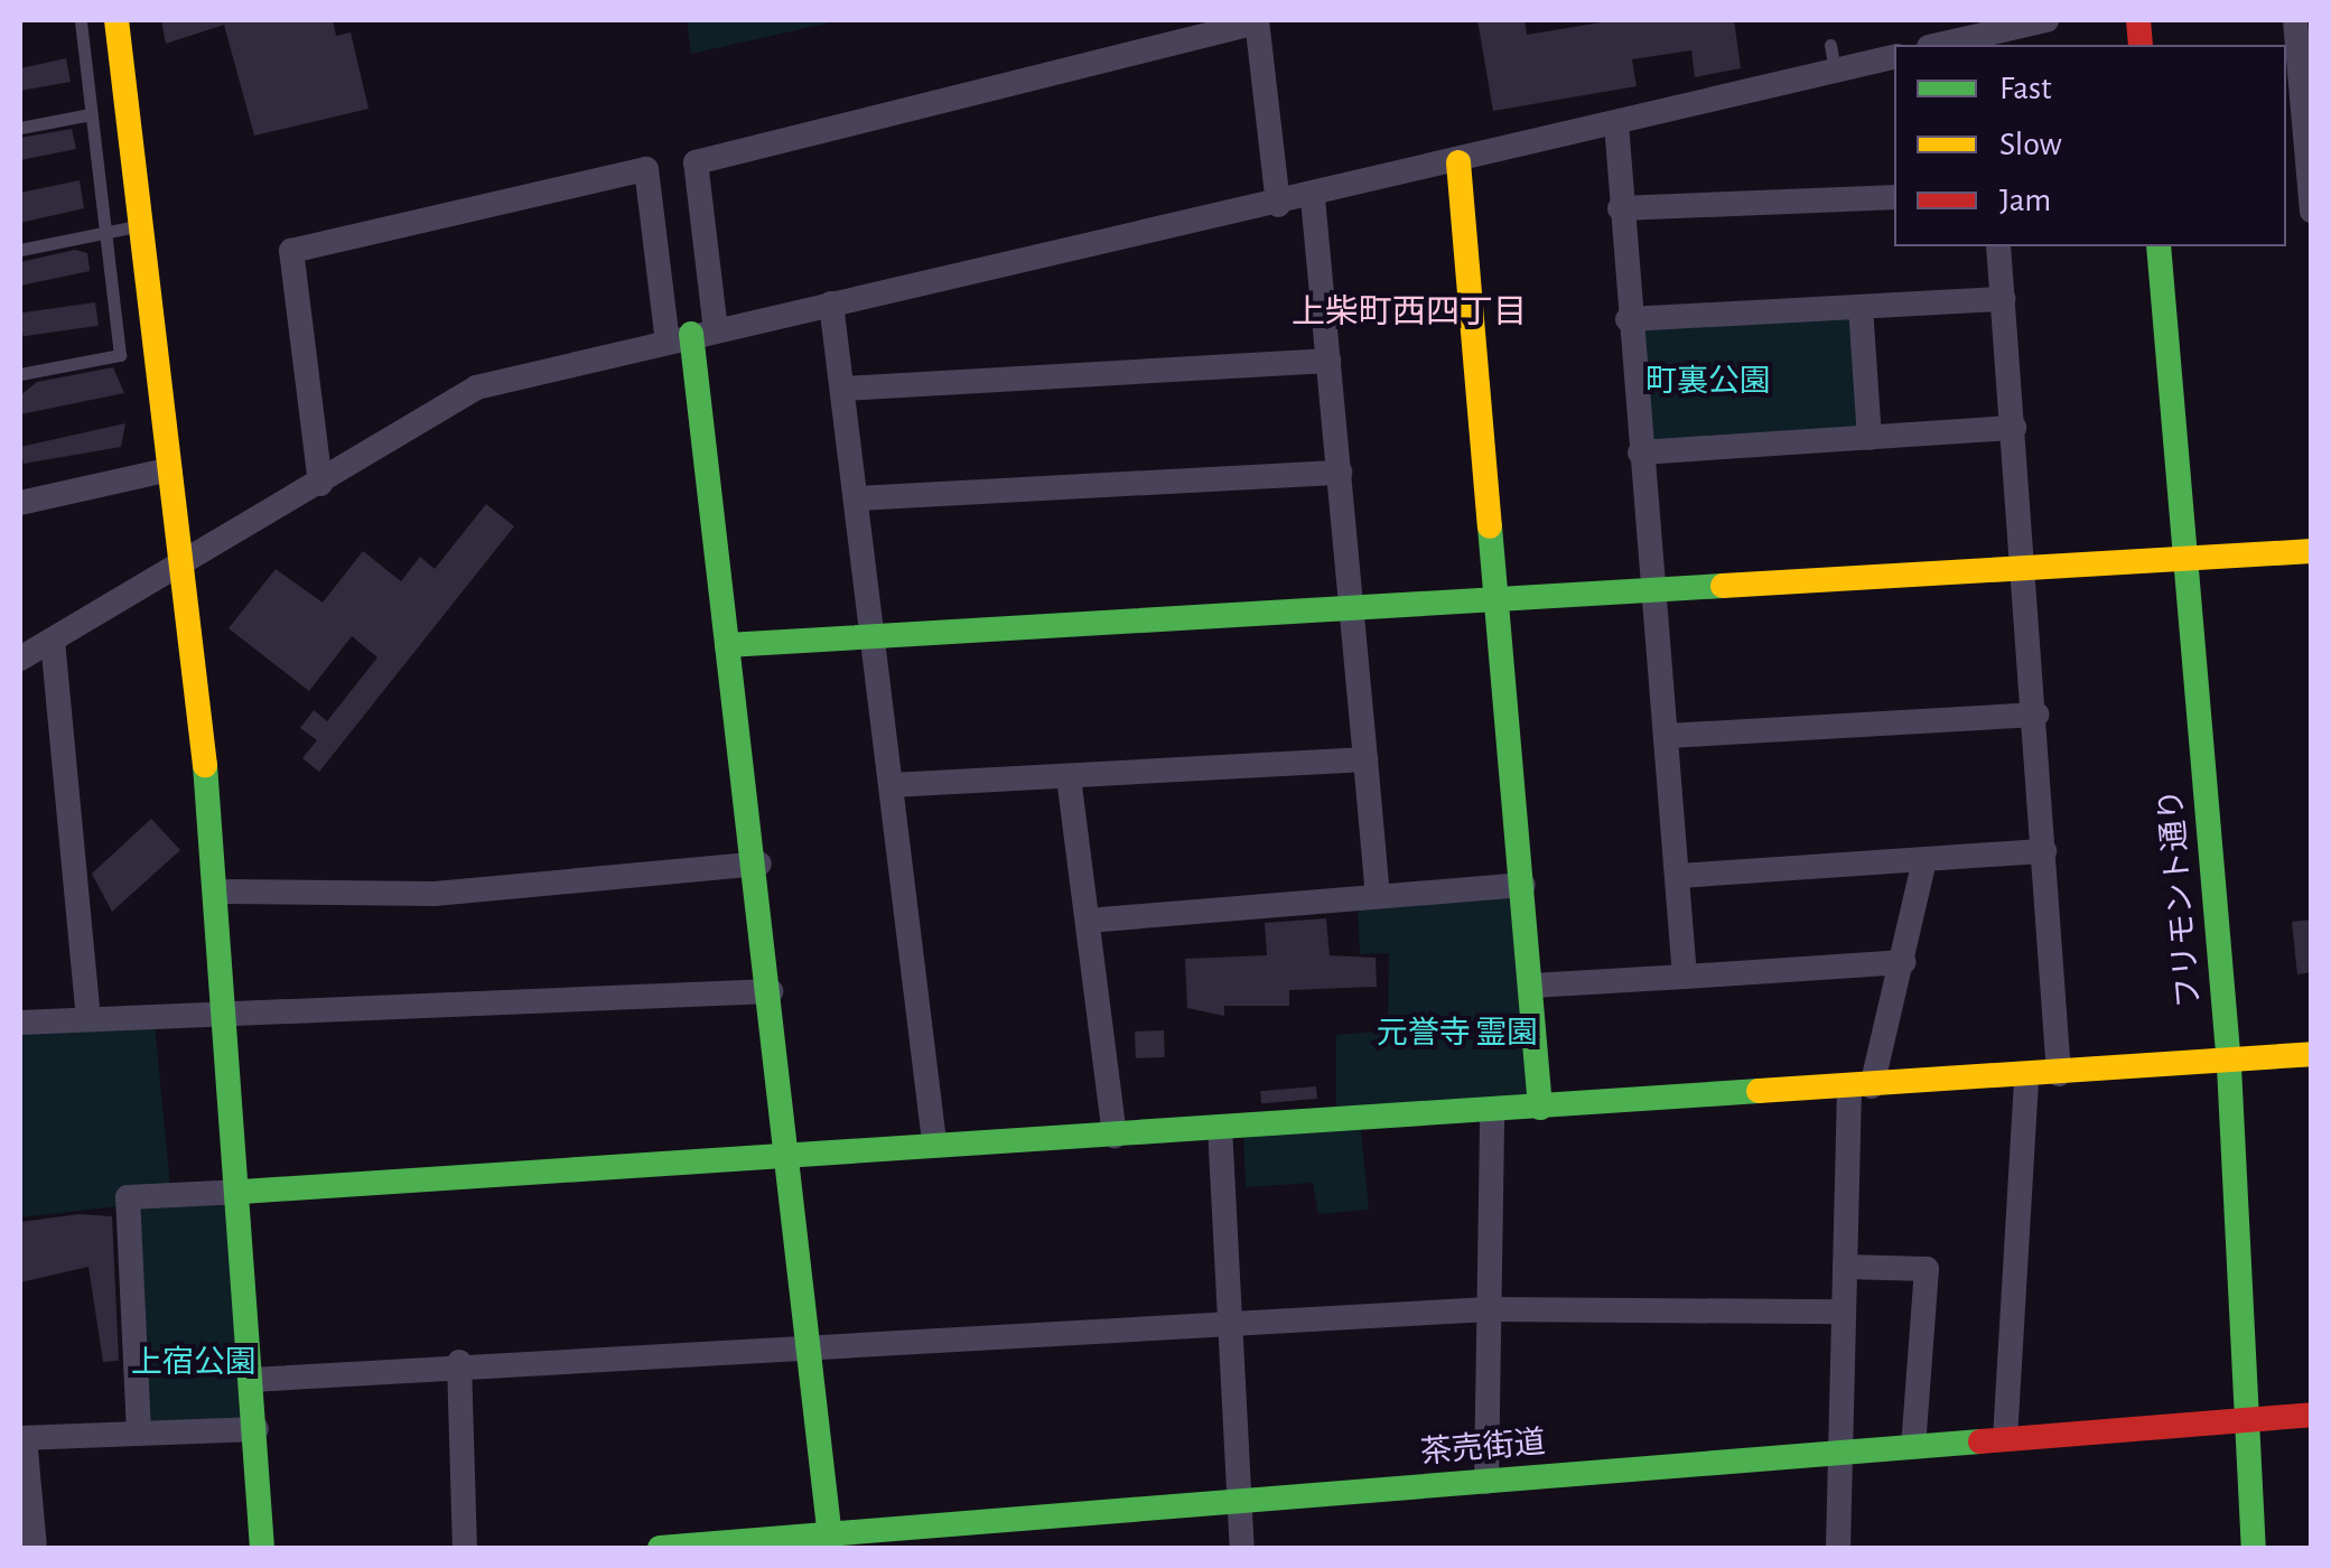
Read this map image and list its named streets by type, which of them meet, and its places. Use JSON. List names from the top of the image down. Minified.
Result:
{"streets":{"street":["フリモント通り","茶売街道"]},"crossings":[["フリモント通り","茶売街道"]],"districts":["上柴町西四丁目"],"parks":["町裏公園","元誉寺 霊園","上宿公園"],"legend":["Fast","Slow","Jam"]}
